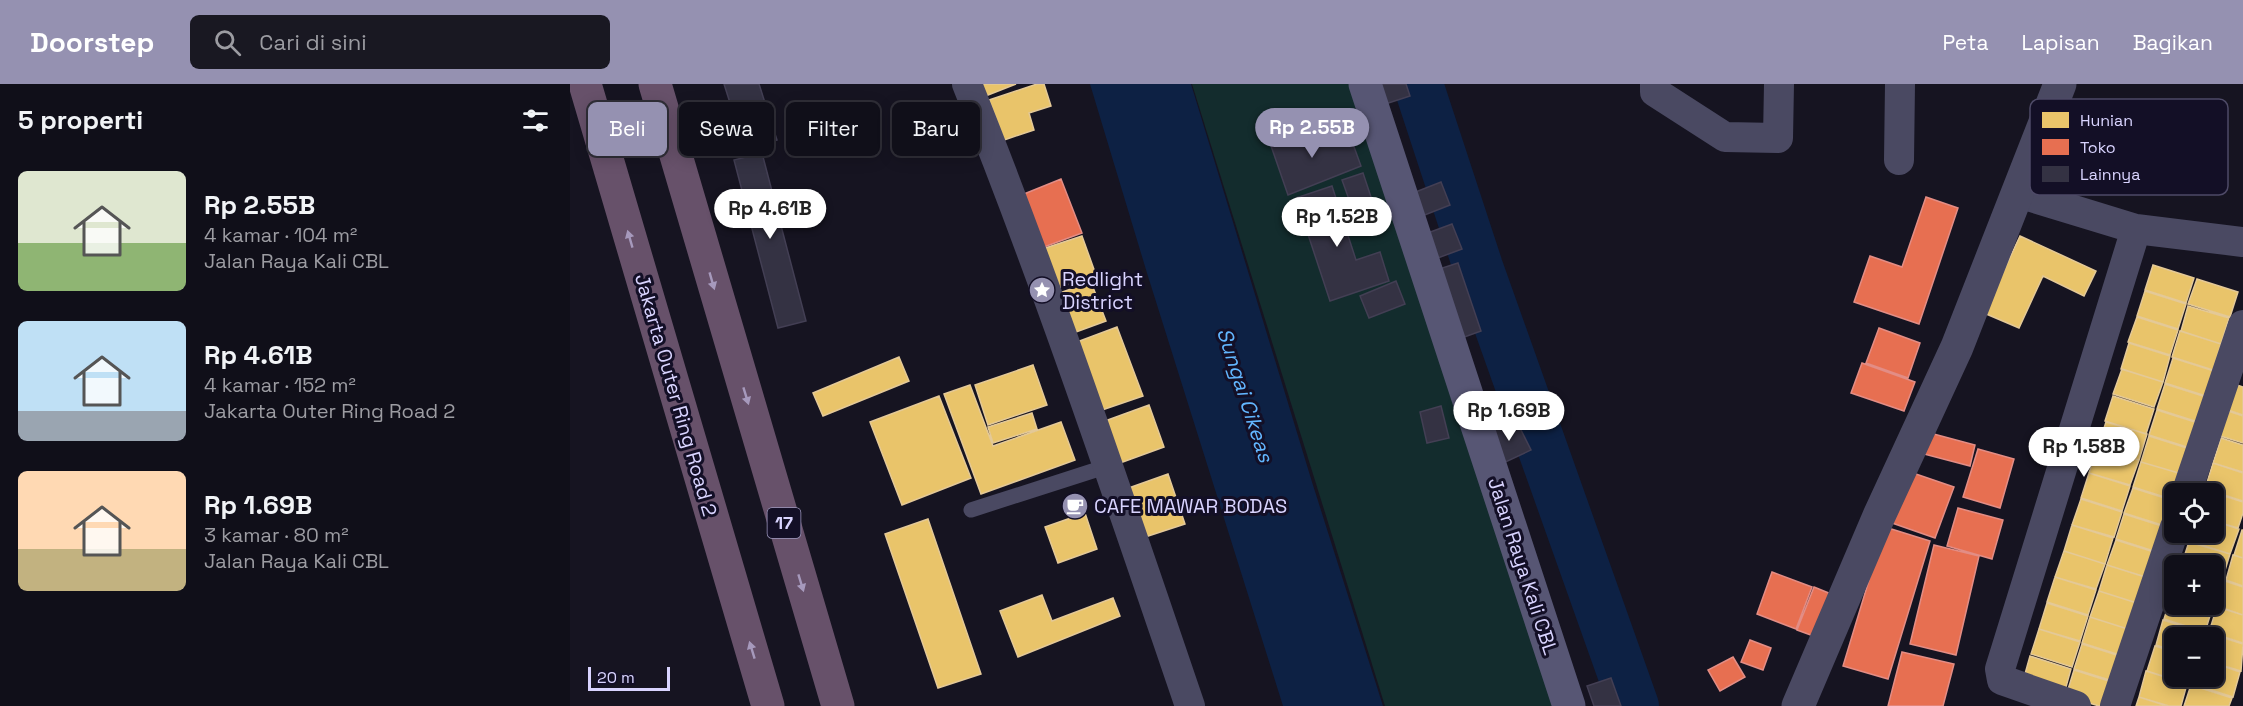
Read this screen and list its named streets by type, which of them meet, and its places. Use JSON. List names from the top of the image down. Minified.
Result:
{"streets":{"highway":["Jakarta Outer Ring Road 2","17"],"main road":["Jalan Raya Kali CBL"]},"water":["Sungai Cikeas"],"places":{"place":["Redlight District"],"cafe":["CAFE MAWAR BODAS"]},"legend":["Hunian","Toko","Lainnya"],"scale_bar":"20 m","page":{"header":"Doorstep","search":"Cari di sini","nav":["Peta","Lapisan","Bagikan"],"heading":"5 properti","chip":["Beli","Sewa","Filter","Baru"],"price":["Rp 2.55B","Rp 4.61B","Rp 1.52B","Rp 1.69B","Rp 1.58B"],"list":[{"name":"Rp 2.55B","note":"4 kamar · 104 m² · Jalan Raya Kali CBL"},{"name":"Rp 4.61B","note":"4 kamar · 152 m² · Jakarta Outer Ring Road 2"},{"name":"Rp 1.69B","note":"3 kamar · 80 m² · Jalan Raya Kali CBL"}],"map_buttons":["+","−"],"scale":"20 m"}}
